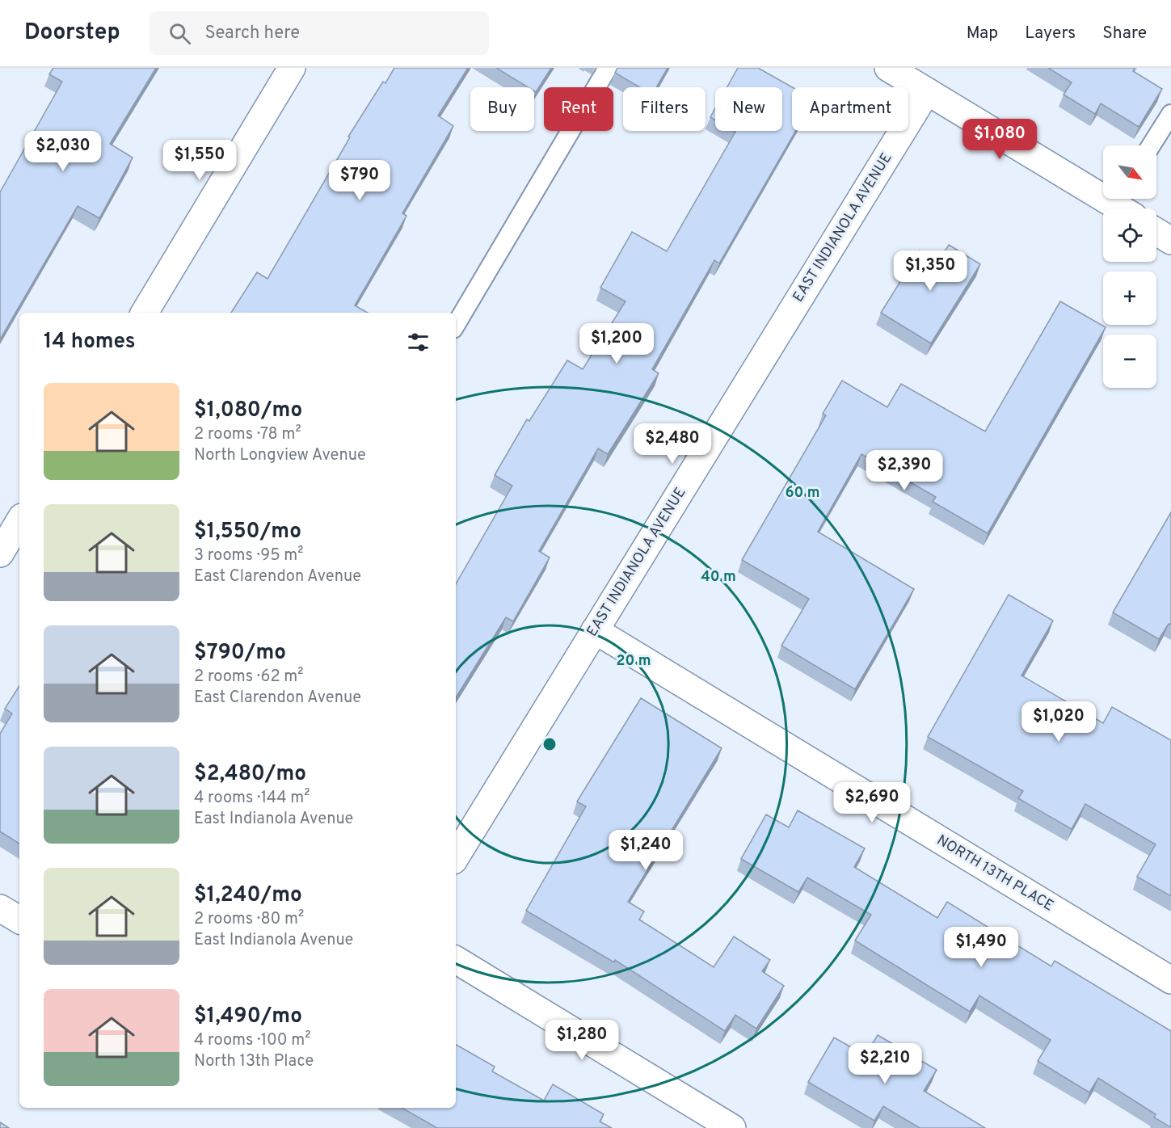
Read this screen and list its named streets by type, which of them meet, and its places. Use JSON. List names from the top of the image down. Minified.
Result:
{"streets":{"street":["EAST INDIANOLA AVENUE","NORTH 13TH PLACE"]},"crossings":[["EAST INDIANOLA AVENUE","NORTH 13TH PLACE"]],"north":"bottom right","page":{"header":"Doorstep","search":"Search here","nav":["Map","Layers","Share"],"chip":["Buy","Rent","Filters","New","Apartment"],"price":["$1,080","$2,030","$1,550","$790","$1,350","$1,200","$2,480","$2,390","$1,020","$2,690","$1,240","$1,490","$1,280","$2,210"],"map_buttons":["+","−"],"heading":"14 homes","list":[{"name":"$1,080/mo","note":"2 rooms · 78 m² · North Longview Avenue"},{"name":"$1,550/mo","note":"3 rooms · 95 m² · East Clarendon Avenue"},{"name":"$790/mo","note":"2 rooms · 62 m² · East Clarendon Avenue"},{"name":"$2,480/mo","note":"4 rooms · 144 m² · East Indianola Avenue"},{"name":"$1,240/mo","note":"2 rooms · 80 m² · East Indianola Avenue"},{"name":"$1,490/mo","note":"4 rooms · 100 m² · North 13th Place"}]},"rings":["60 m","40 m","20 m"]}
